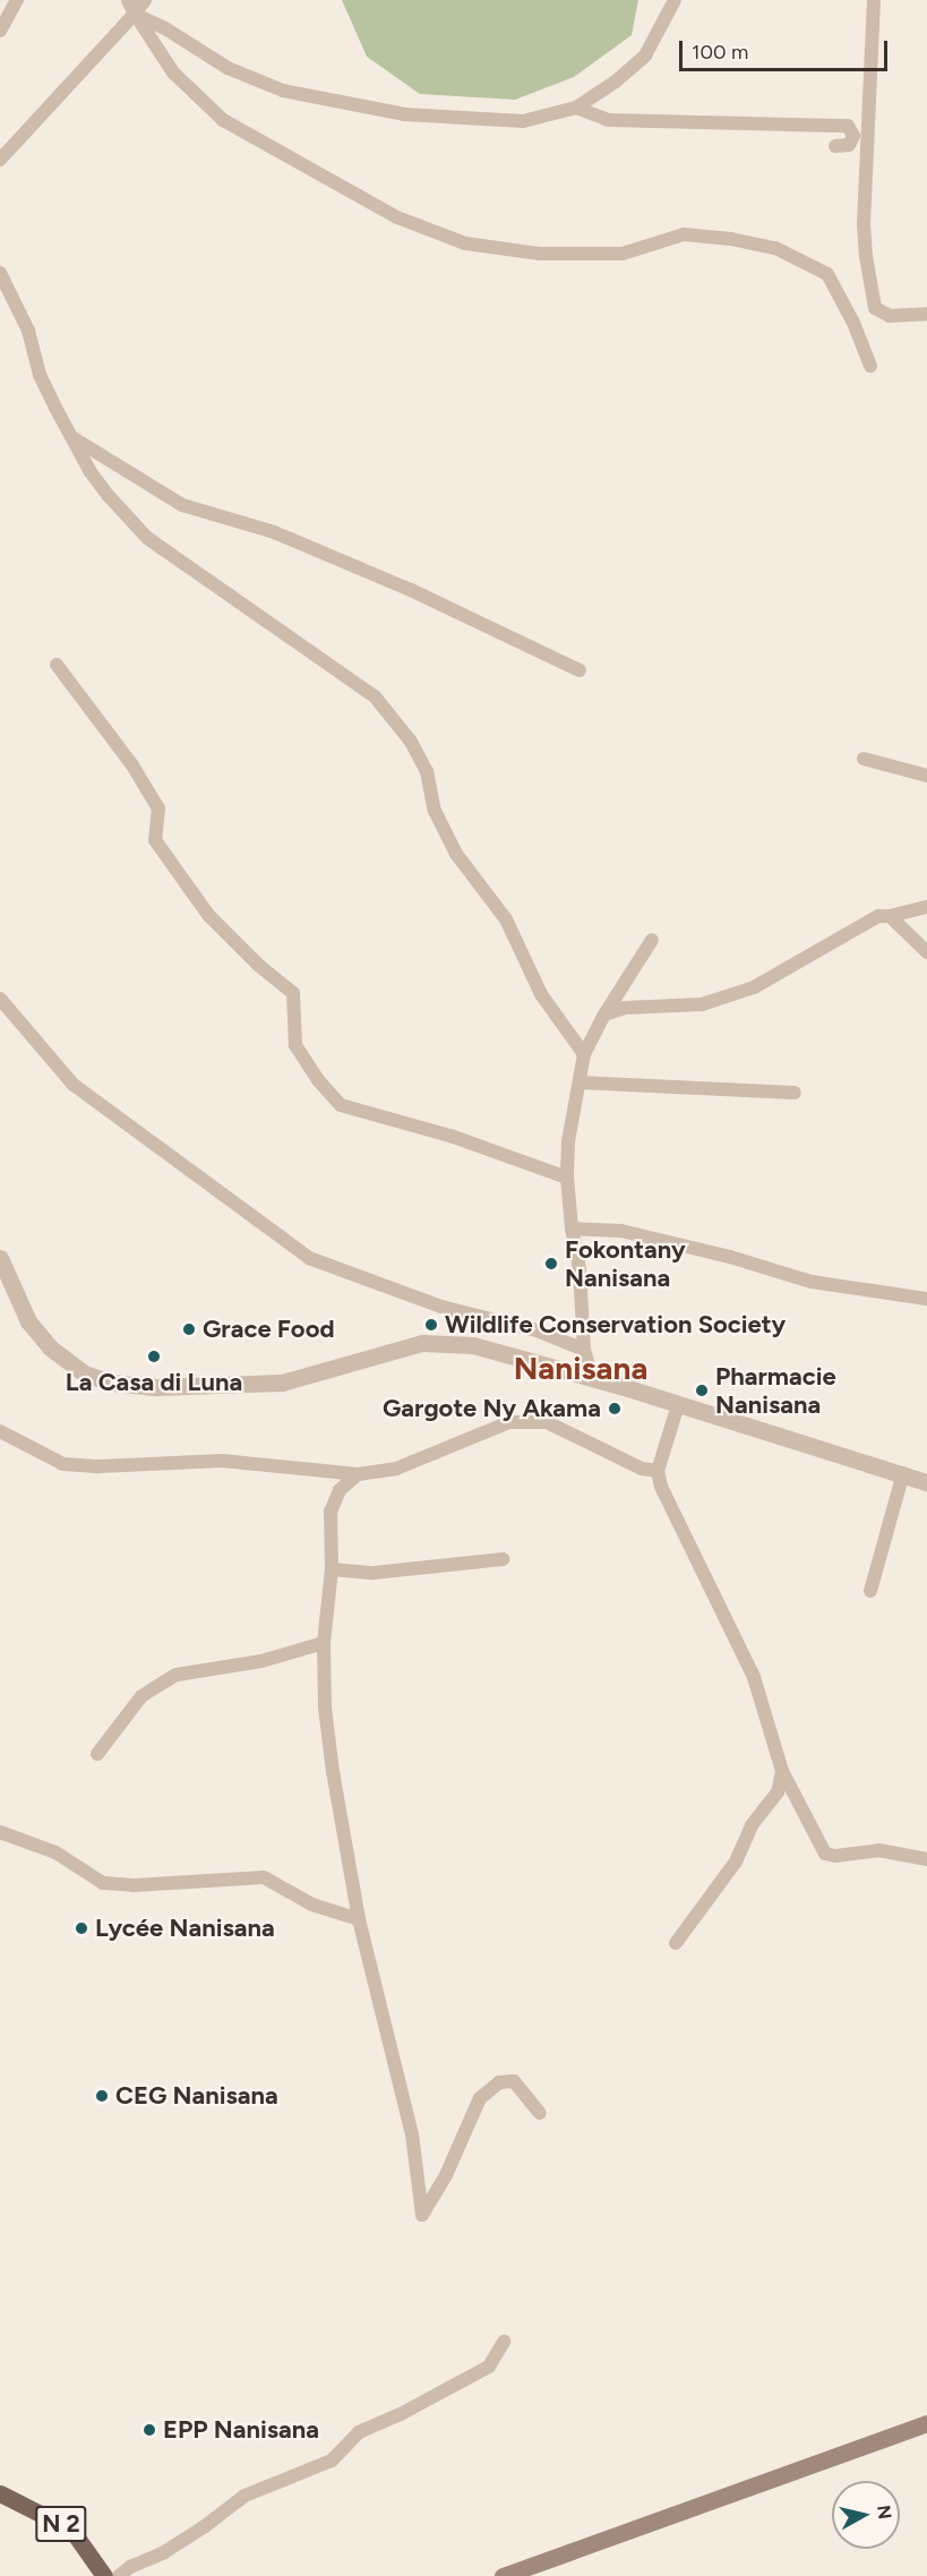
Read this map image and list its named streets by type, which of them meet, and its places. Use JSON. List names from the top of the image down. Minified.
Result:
{"streets":{"main road":["N 2"]},"districts":["Nanisana"],"places":["Fokontany Nanisana","Wildlife Conservation Society","Grace Food","La Casa di Luna","Pharmacie Nanisana","Gargote Ny Akama","Lycée Nanisana","CEG Nanisana","EPP Nanisana"],"scale_bar":"100 m","north":"right"}
